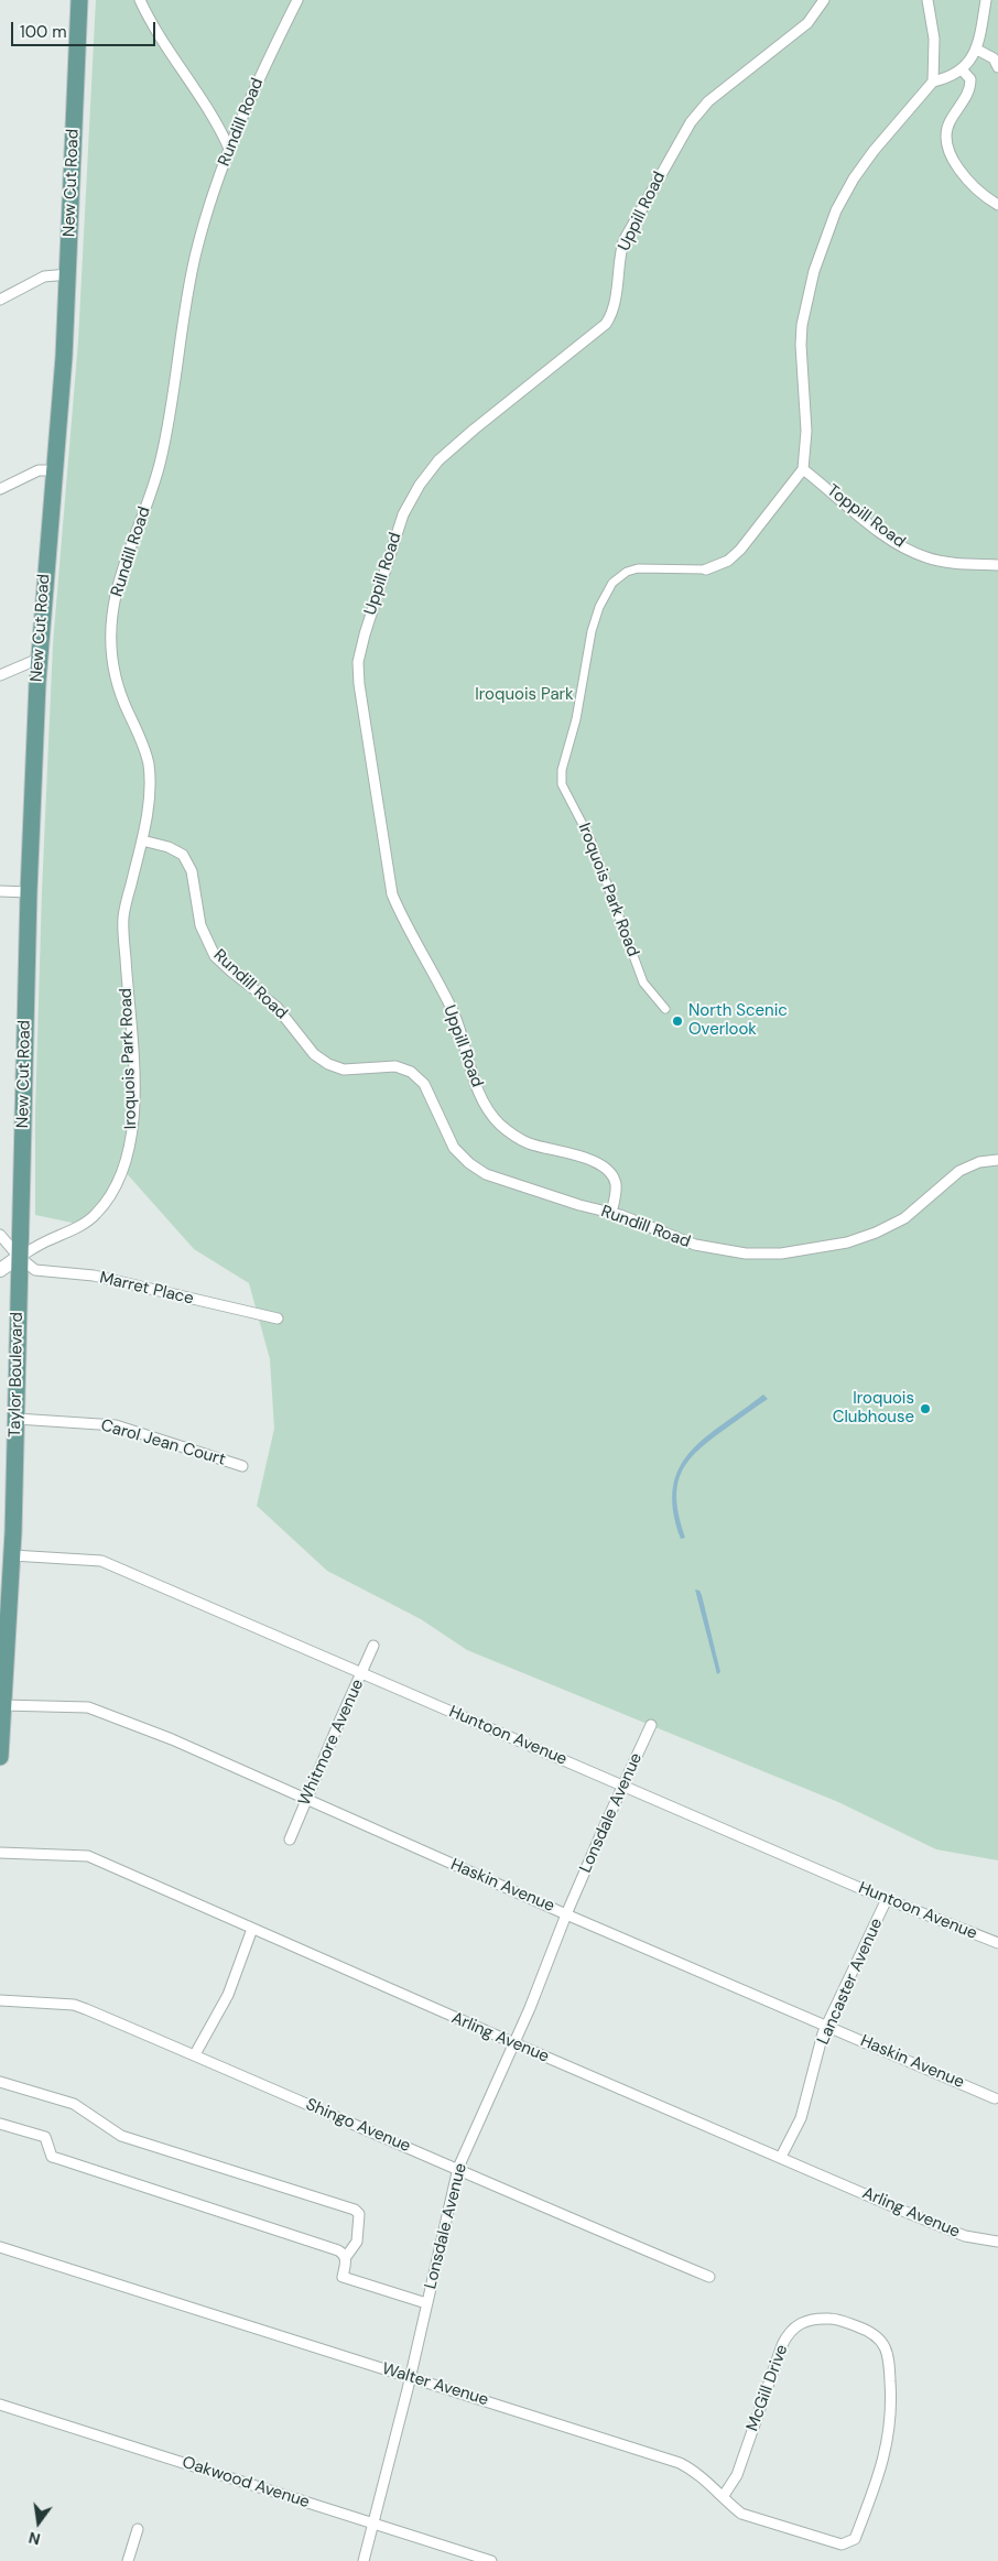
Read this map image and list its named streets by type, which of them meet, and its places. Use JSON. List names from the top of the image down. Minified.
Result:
{"streets":{"main road":["New Cut Road","Taylor Boulevard"],"street":["Rundill Road","Uppill Road","Toppill Road","Iroquois Park Road","Marret Place","Carol Jean Court","Huntoon Avenue","Whitmore Avenue","Lonsdale Avenue","Haskin Avenue","Lancaster Avenue","Arling Avenue","Shingo Avenue","Walter Avenue","McGill Drive","Oakwood Avenue"]},"crossings":[["Rundill Road","Uppill Road"],["Rundill Road","Iroquois Park Road"],["New Cut Road","Iroquois Park Road"],["New Cut Road","Marret Place"],["New Cut Road","Taylor Boulevard"],["Toppill Road","Iroquois Park Road"],["Iroquois Park Road","Marret Place"],["Iroquois Park Road","Taylor Boulevard"],["Marret Place","Taylor Boulevard"],["Taylor Boulevard","Carol Jean Court"],["Taylor Boulevard","Huntoon Avenue"],["Taylor Boulevard","Haskin Avenue"],["Huntoon Avenue","Whitmore Avenue"],["Huntoon Avenue","Lonsdale Avenue"],["Huntoon Avenue","Lancaster Avenue"],["Whitmore Avenue","Haskin Avenue"],["Lonsdale Avenue","Haskin Avenue"],["Lonsdale Avenue","Arling Avenue"],["Lonsdale Avenue","Shingo Avenue"],["Lonsdale Avenue","Walter Avenue"],["Lonsdale Avenue","Oakwood Avenue"],["Haskin Avenue","Lancaster Avenue"],["Lancaster Avenue","Arling Avenue"],["Walter Avenue","McGill Drive"]],"parks":["Iroquois Park"],"places":["North Scenic Overlook","Iroquois Clubhouse"],"scale_bar":"100 m","north":"bottom"}
